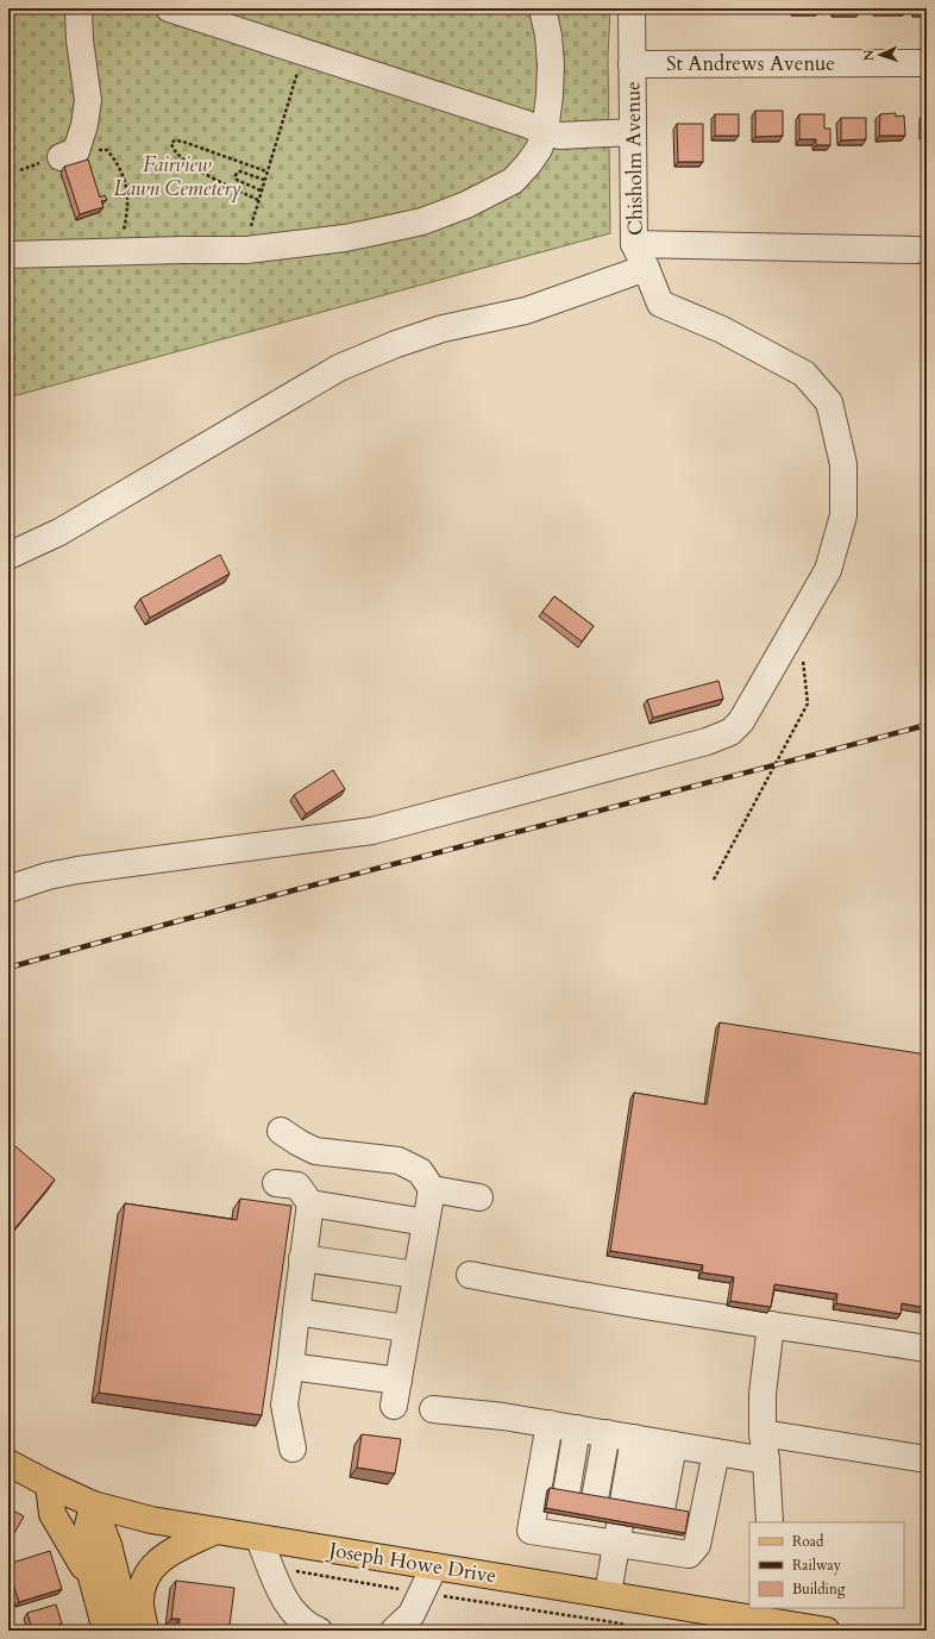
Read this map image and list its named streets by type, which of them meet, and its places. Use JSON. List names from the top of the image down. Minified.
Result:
{"streets":{"main road":["Joseph Howe Drive"],"street":["St Andrews Avenue","Chisholm Avenue"]},"crossings":[["St Andrews Avenue","Chisholm Avenue"]],"parks":["Fairview Lawn Cemetery"],"legend":["Road","Railway","Building"],"north":"left"}
